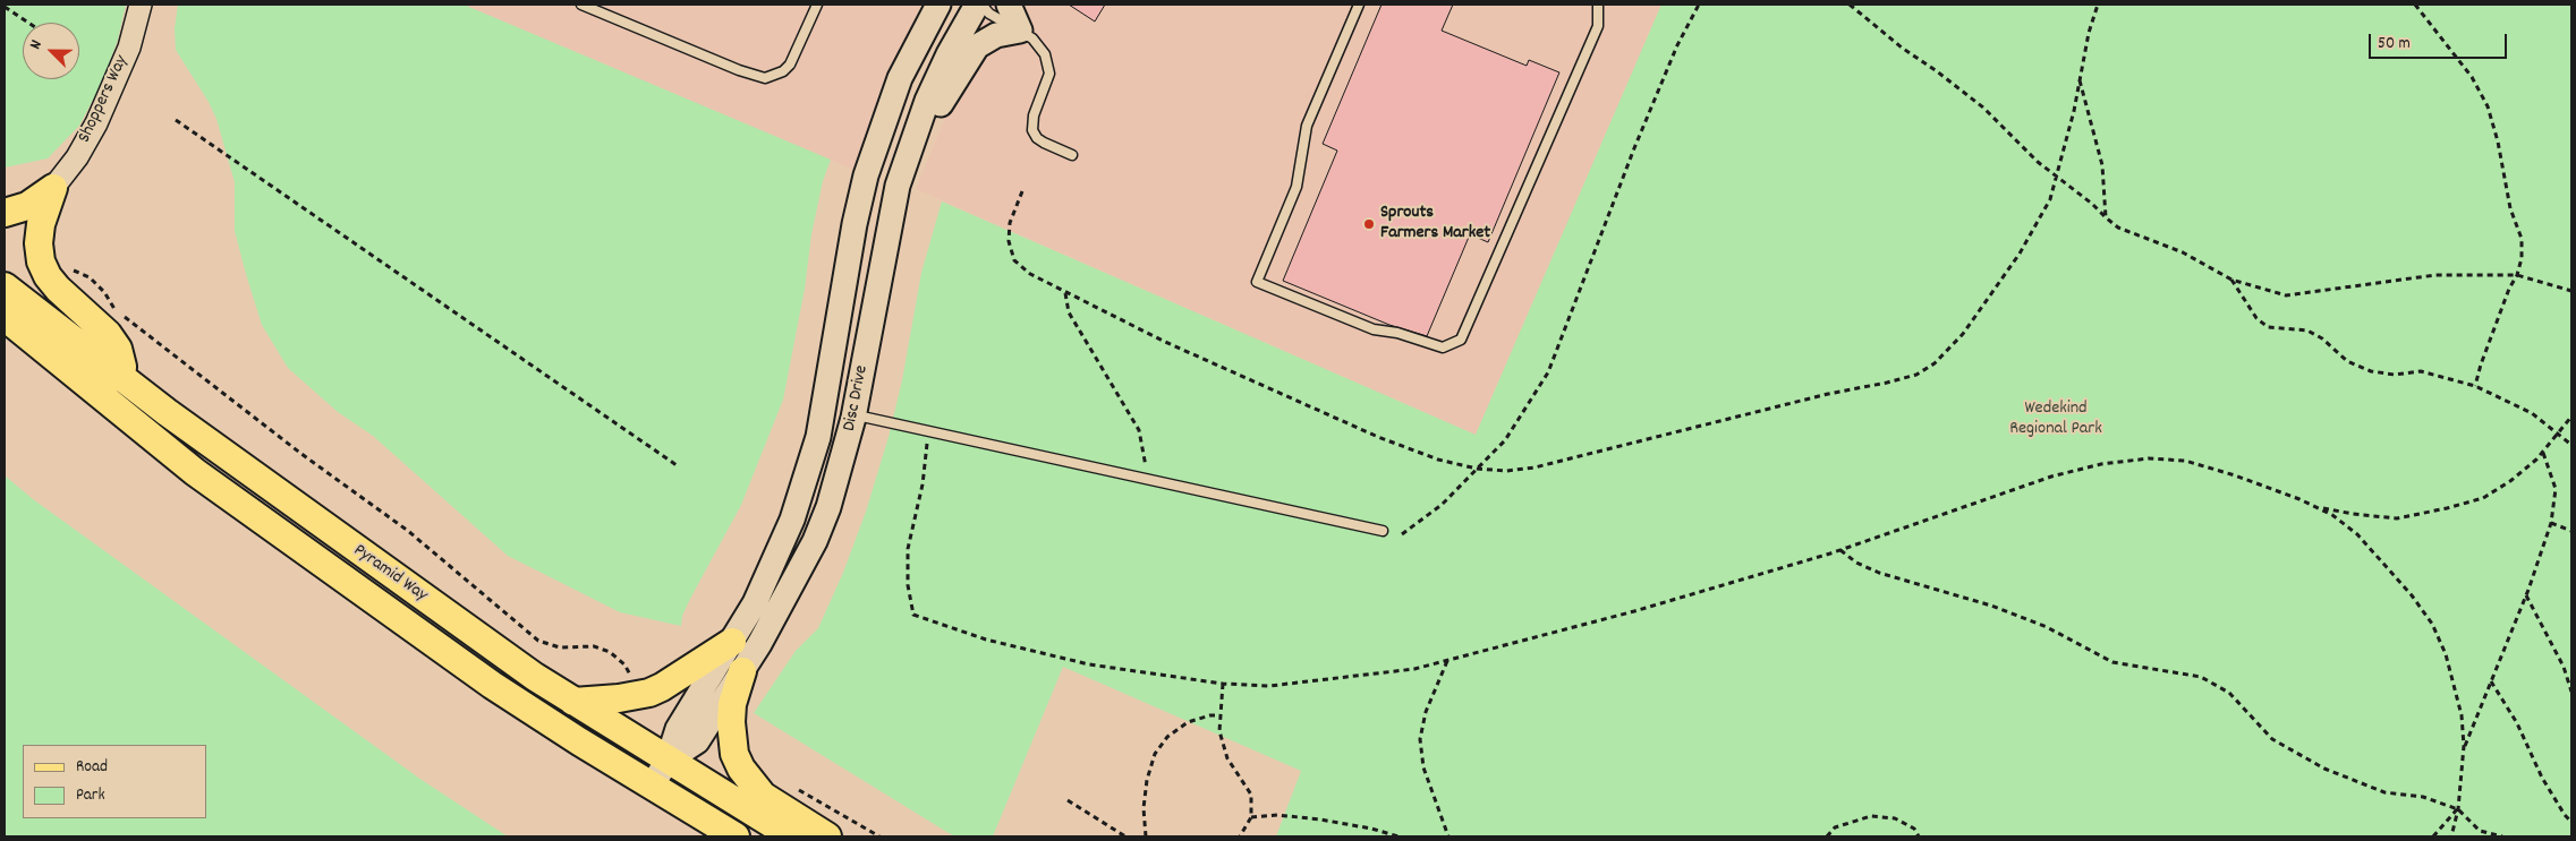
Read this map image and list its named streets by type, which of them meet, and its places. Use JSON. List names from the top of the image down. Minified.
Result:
{"streets":{"main road":["Disc Drive","Pyramid Way"],"street":["Shoppers Way"]},"crossings":[["Disc Drive","Pyramid Way"]],"parks":["Wedekind Regional Park"],"places":["Sprouts Farmers Market"],"legend":["Road","Park"],"scale_bar":"50 m","north":"top left"}
